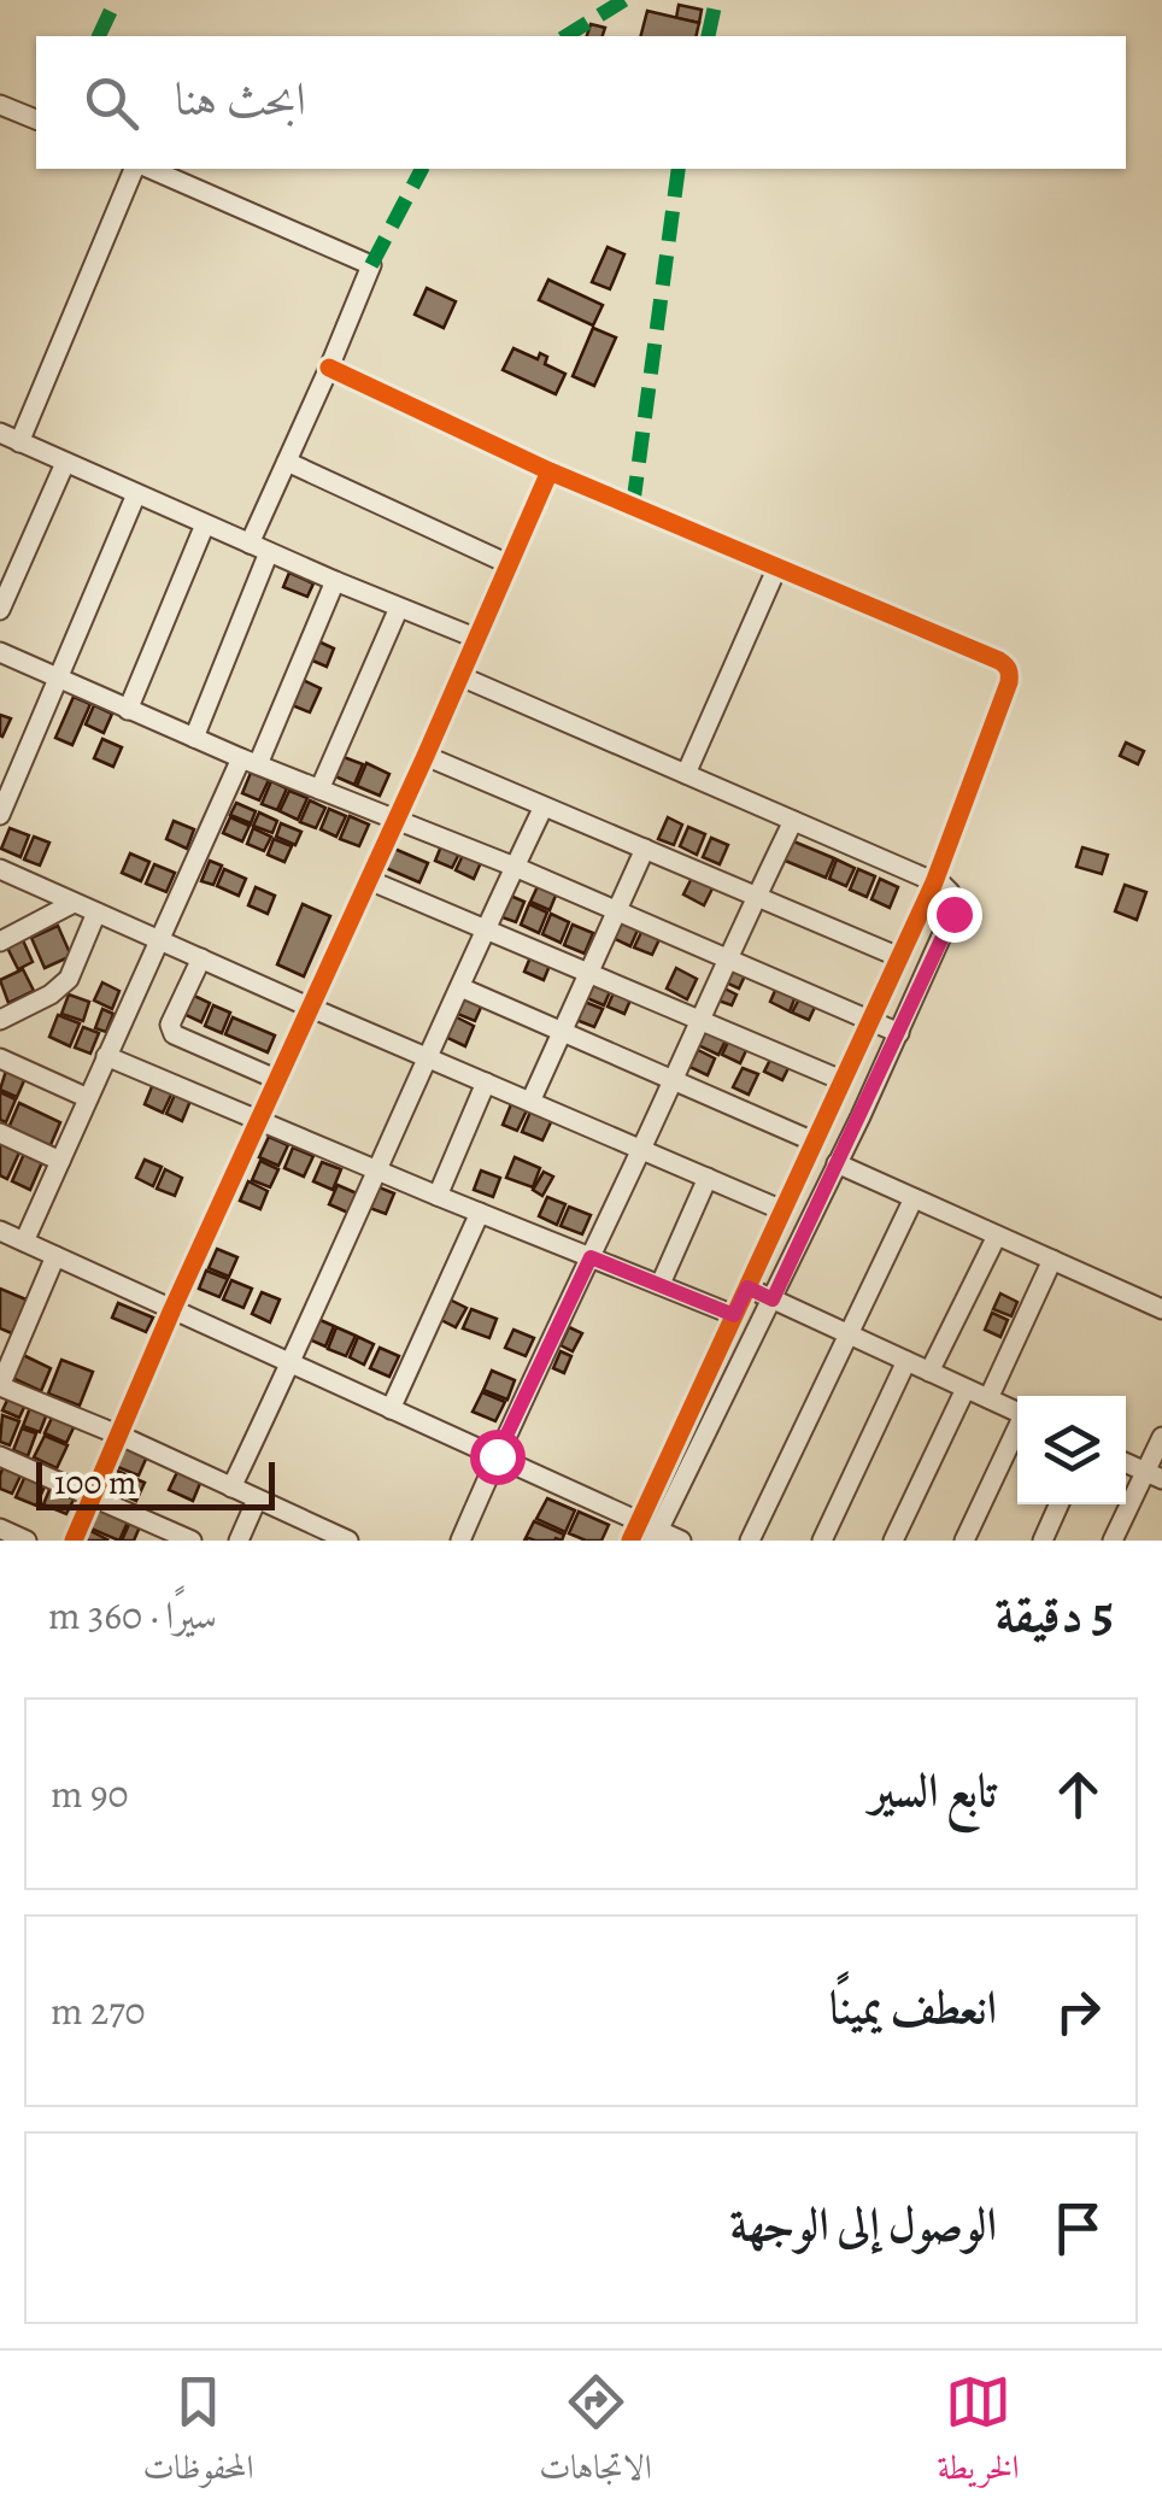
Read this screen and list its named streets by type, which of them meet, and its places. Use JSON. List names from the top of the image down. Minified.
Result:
{"scale_bar":"100 m","page":{"search":"ابحث هنا","scale":"100 m","heading":["5 دقيقة","سيرًا · 360 m"],"list":[["تابع السير","90 m"],["انعطف يمينًا","270 m"],"الوصول إلى الوجهة"],"nav":["الخريطة","الاتجاهات","المحفوظات"]}}
